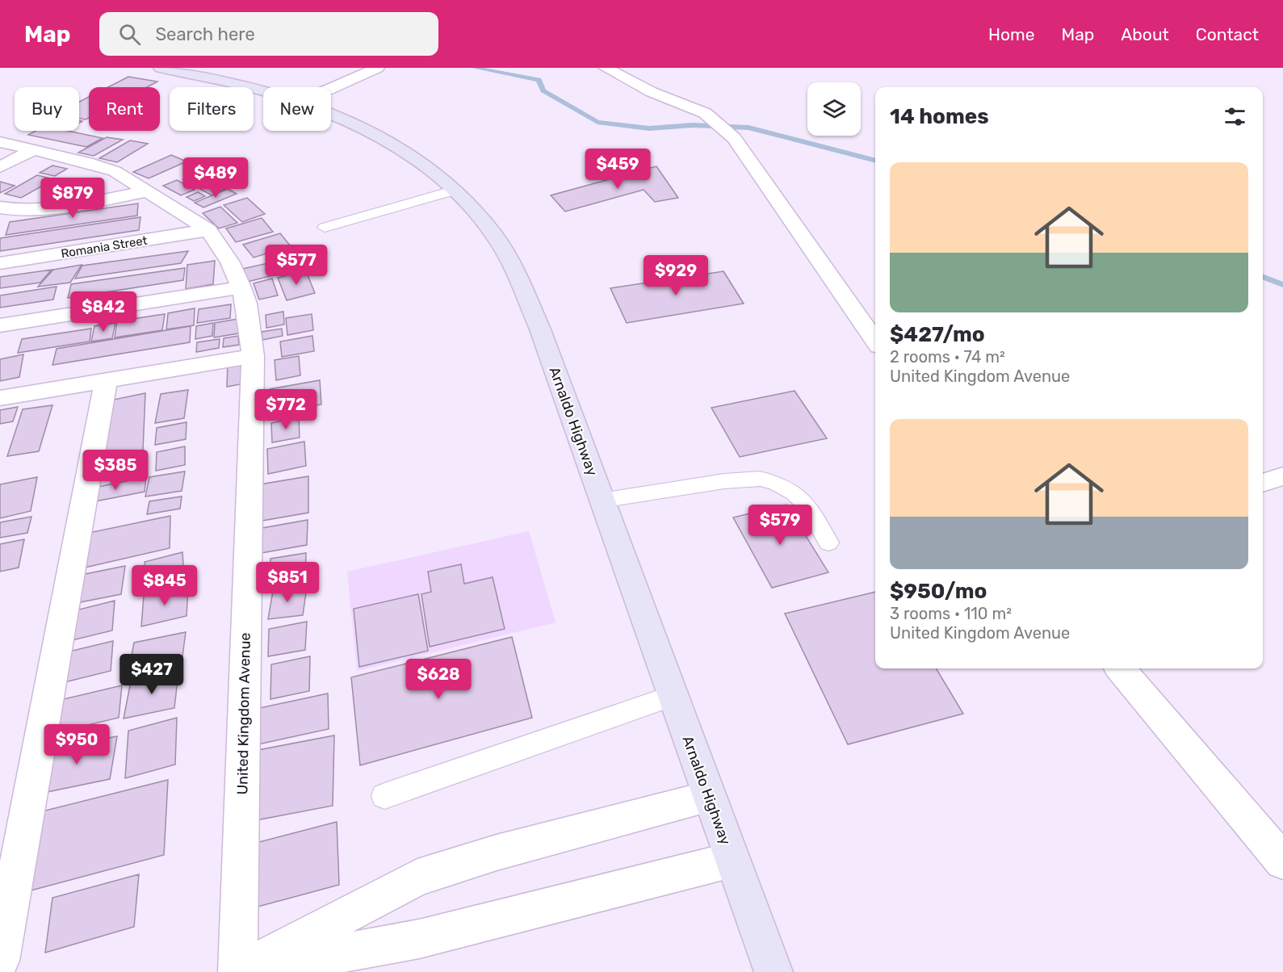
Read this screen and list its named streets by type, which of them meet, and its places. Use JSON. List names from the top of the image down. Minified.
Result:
{"streets":{"main road":["Arnaldo Highway"],"street":["Romania Street","United Kingdom Avenue"]},"crossings":[["Romania Street","United Kingdom Avenue"]],"page":{"header":"Map","search":"Search here","nav":["Home","Map","About","Contact"],"chip":["Buy","Rent","Filters","New"],"heading":"14 homes","list":[{"name":"$427/mo","note":"2 rooms · 74 m² · United Kingdom Avenue"},{"name":"$950/mo","note":"3 rooms · 110 m² · United Kingdom Avenue"}],"price":["$459","$489","$879","$577","$929","$842","$772","$385","$579","$851","$845","$427","$628","$950"]}}
